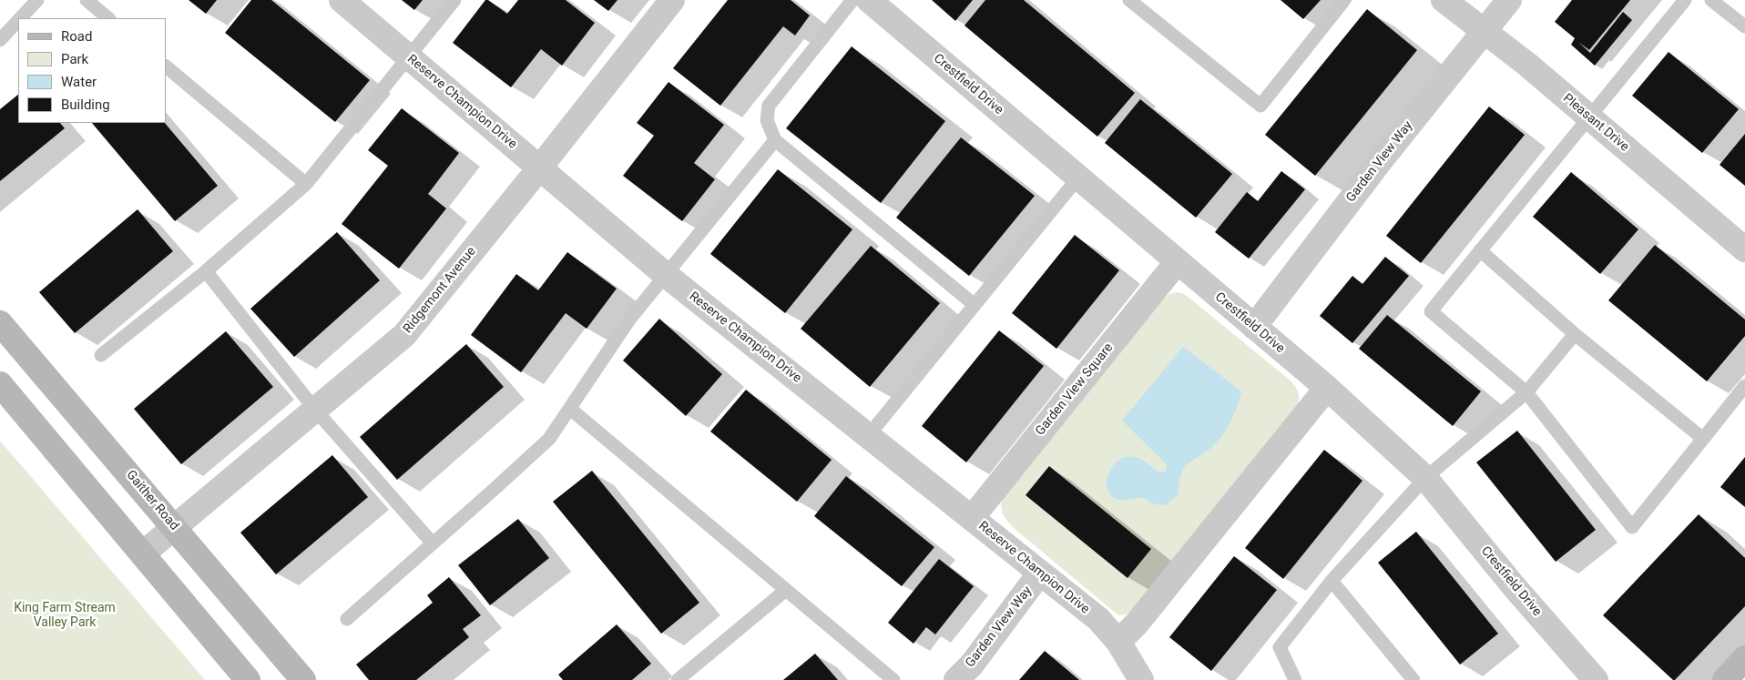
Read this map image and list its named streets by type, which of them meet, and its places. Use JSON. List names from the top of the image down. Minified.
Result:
{"streets":{"main road":["Gaither Road"],"street":["Crestfield Drive","Reserve Champion Drive","Pleasant Drive","Garden View Way","Ridgemont Avenue","Garden View Square"]},"crossings":[["Crestfield Drive","Garden View Way"],["Crestfield Drive","Garden View Square"],["Reserve Champion Drive","Garden View Way"],["Reserve Champion Drive","Ridgemont Avenue"],["Reserve Champion Drive","Garden View Square"],["Pleasant Drive","Garden View Way"],["Ridgemont Avenue","Gaither Road"]],"parks":["King Farm Stream Valley Park"],"legend":["Road","Park","Water","Building"]}
